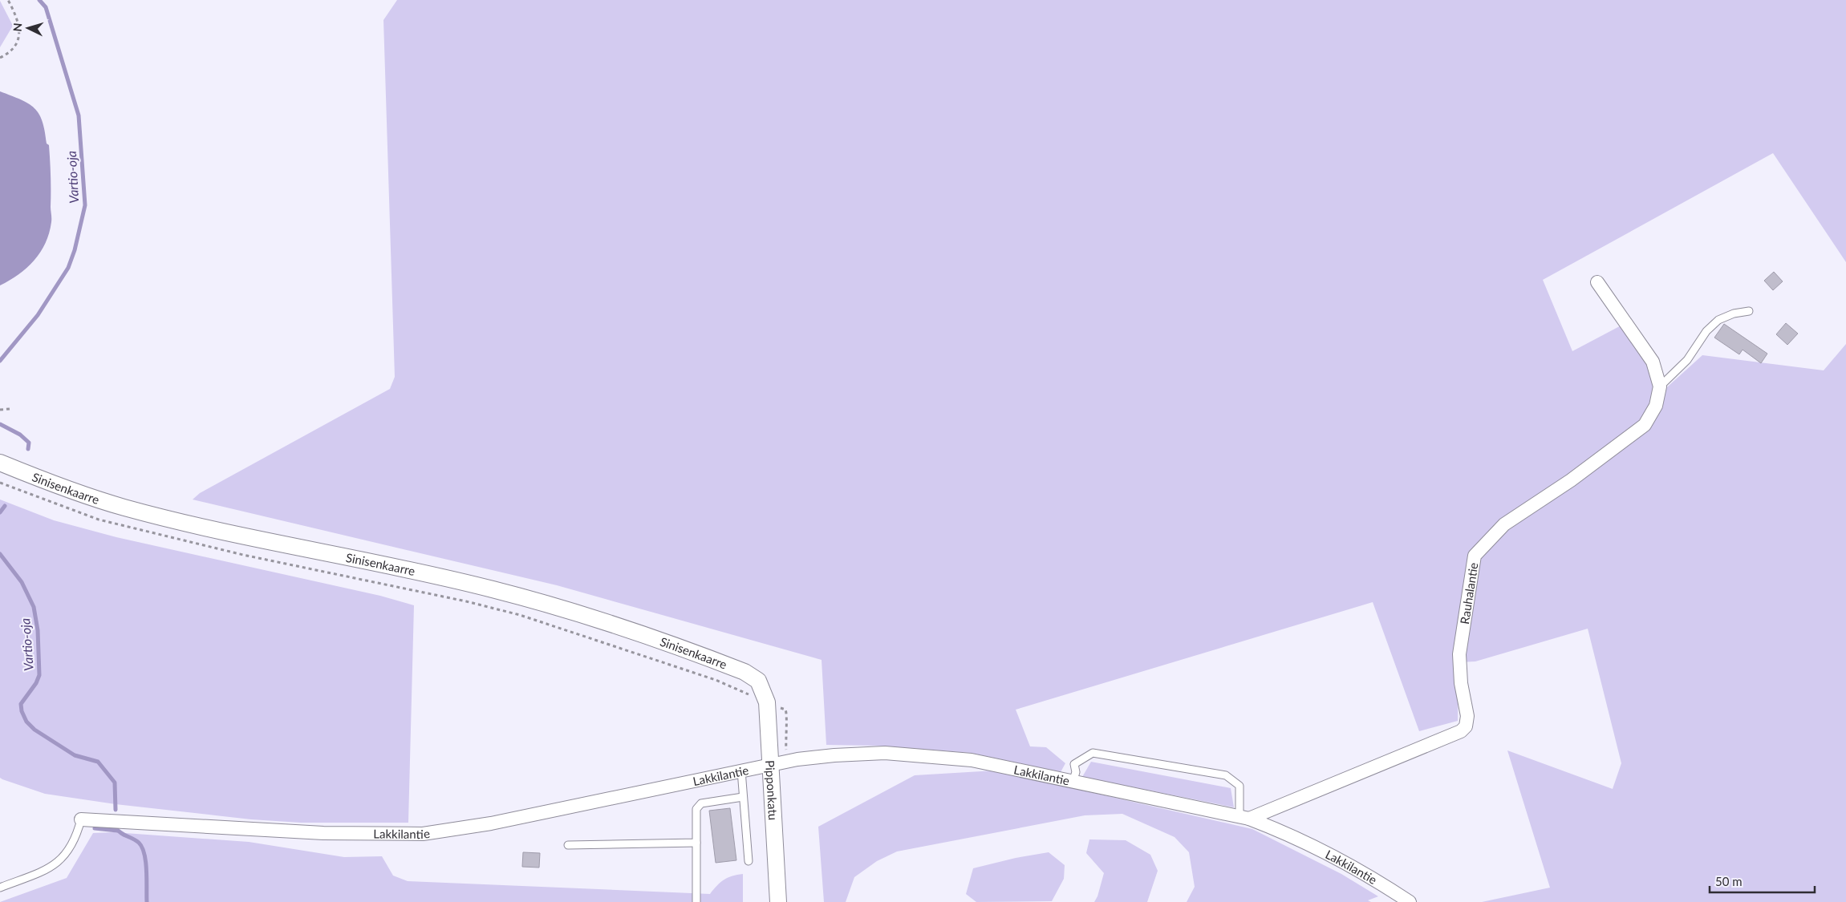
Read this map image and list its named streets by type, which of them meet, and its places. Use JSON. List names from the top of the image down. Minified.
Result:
{"streets":{"street":["Sinisenkaarre","Rauhalantie","Lakkilantie","Pipponkatu"]},"crossings":[["Sinisenkaarre","Pipponkatu"],["Rauhalantie","Lakkilantie"],["Lakkilantie","Pipponkatu"]],"water":["Vartio-oja"],"scale_bar":"50 m","north":"left"}
